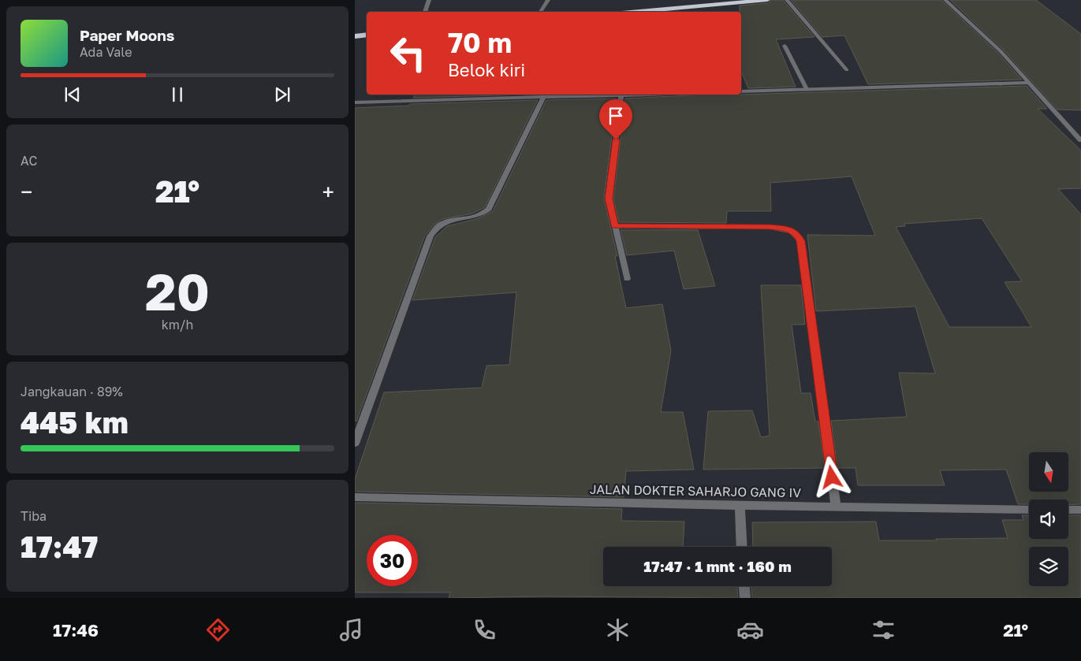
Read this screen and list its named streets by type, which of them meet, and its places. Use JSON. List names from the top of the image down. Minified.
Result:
{"streets":{"street":["JALAN DOKTER SAHARJO GANG IV"]},"north":"bottom","page":{"turn":["70 m","Belok kiri"],"song":["Paper Moons","Ada Vale"],"tile":["AC",["20","km/h"],["Jangkauan · 89%","445 km"],["Tiba","17:47"]],"heat":["−","21°","+"],"limit":"30","trip":"17:47 · 1 mnt · 160 m","tabs":["17:46","21°"]}}
